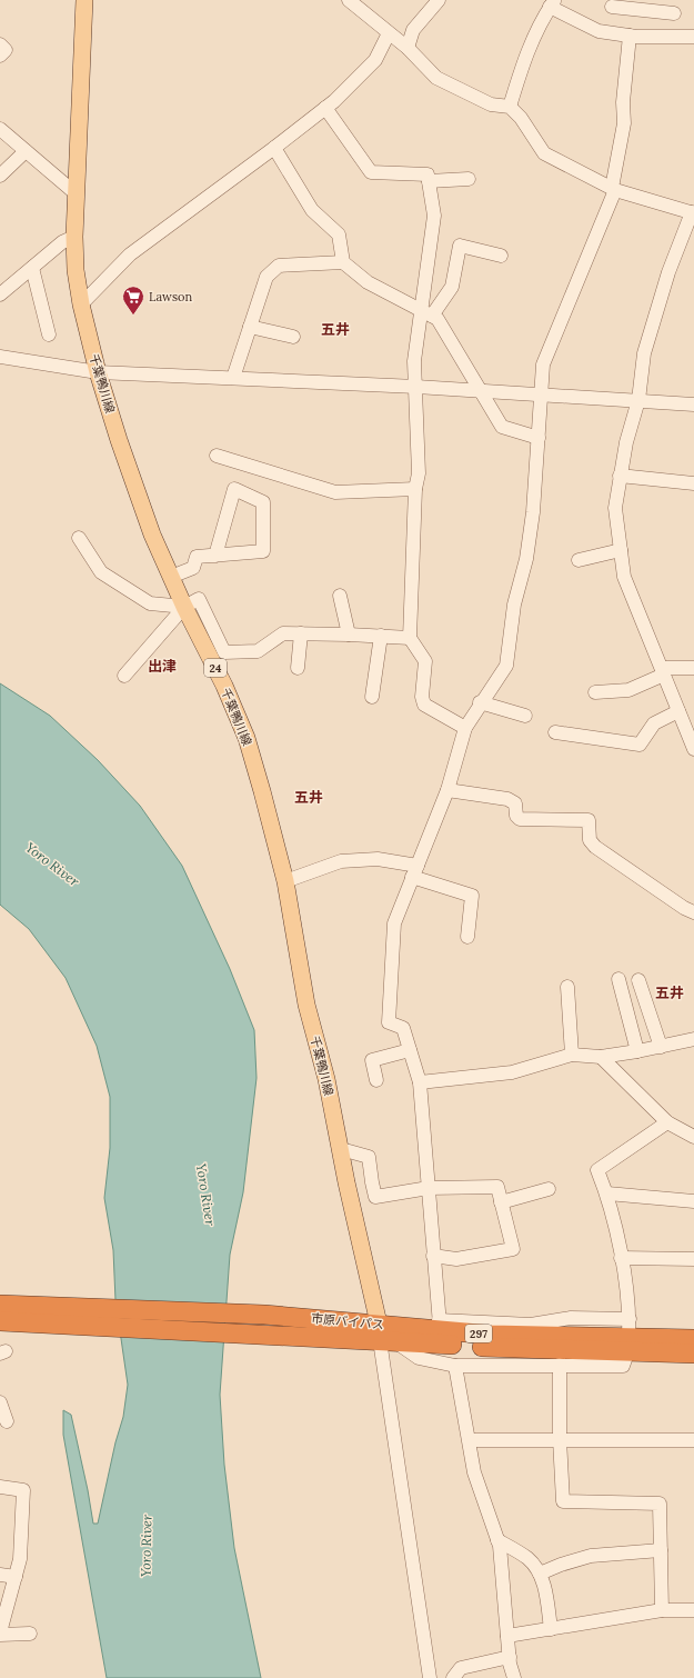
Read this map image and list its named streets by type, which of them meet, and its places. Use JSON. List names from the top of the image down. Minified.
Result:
{"streets":{"highway":["市原バイパス","297"],"main road":["千葉鴨川線","24"]},"crossings":[["千葉鴨川線","市原バイパス"]],"districts":["五井","出津","五井","五井"],"water":["Yoro River"],"places":{"supermarket":["Lawson"]}}
